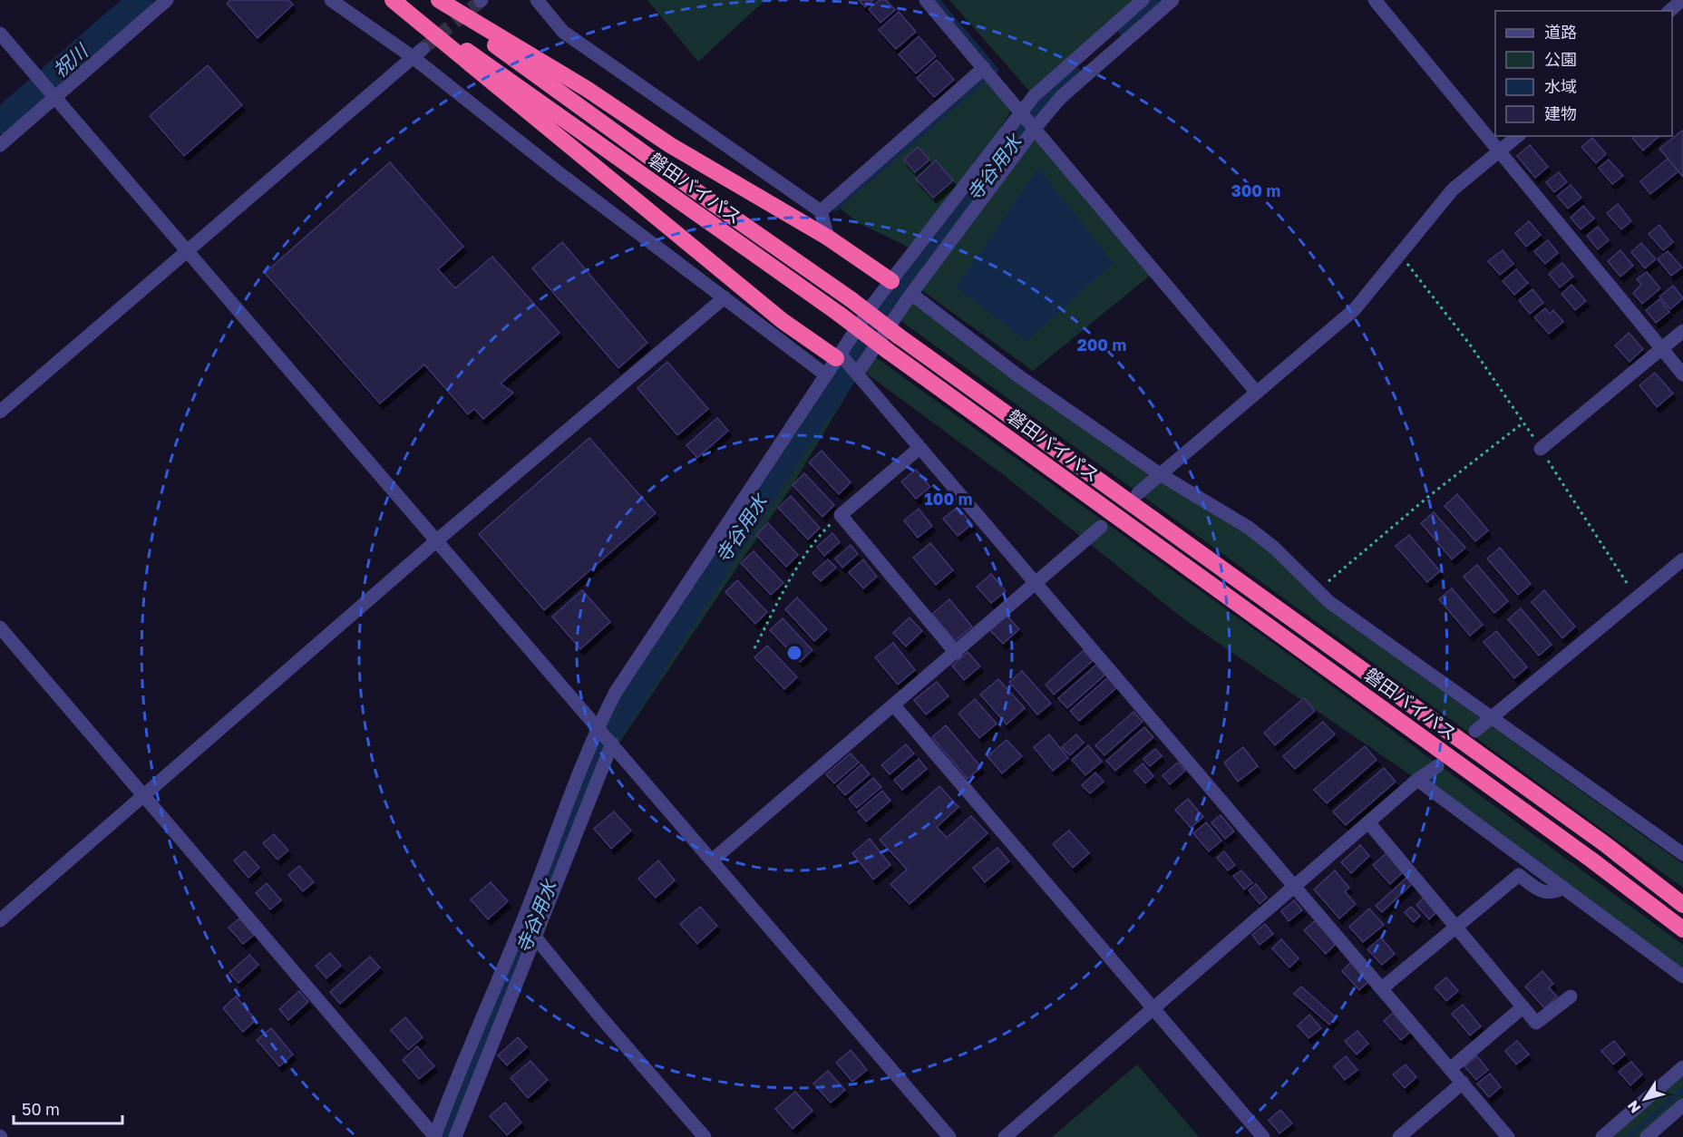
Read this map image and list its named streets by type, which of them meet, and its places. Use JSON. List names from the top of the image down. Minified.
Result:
{"streets":{"highway":["磐田バイパス"]},"water":["祝川","寺谷用水"],"legend":["道路","公園","水域","建物"],"scale_bar":"50 m","north":"bottom left","rings":["300 m","200 m","100 m"]}
